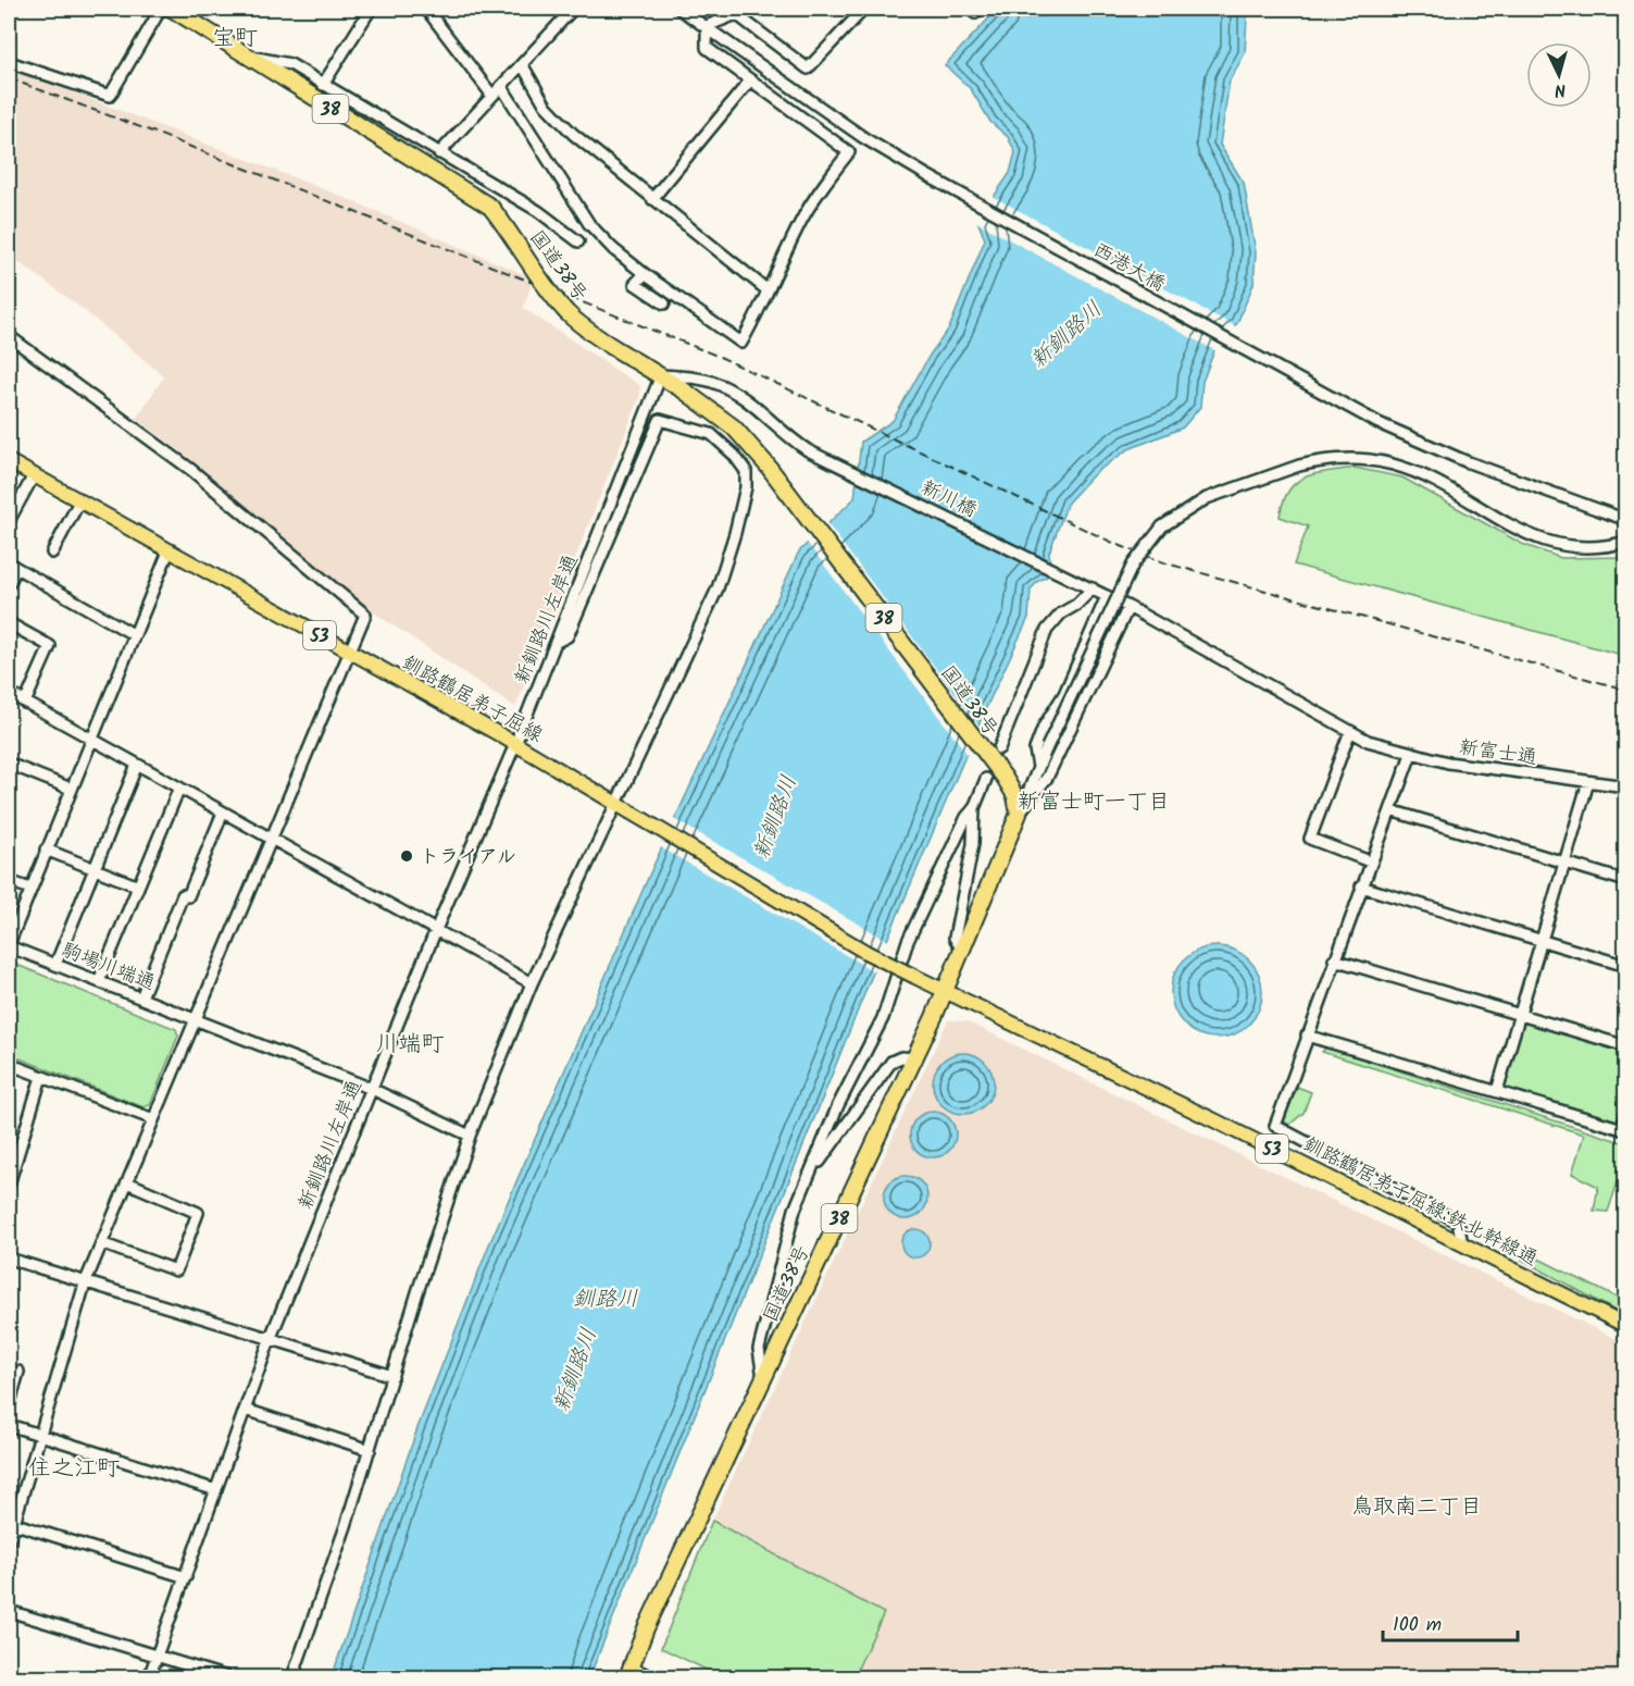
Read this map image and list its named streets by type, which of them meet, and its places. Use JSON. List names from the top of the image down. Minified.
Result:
{"streets":{"highway":["38","国道38号"],"main road":["53","釧路鶴居弟子屈線","釧路鶴居弟子屈線:鉄北幹線通"],"street":["西港大橋","新川橋","新釧路川左岸通","新富士通","駒場川端通"]},"crossings":[["国道38号","新川橋"],["国道38号","新釧路川左岸通"],["国道38号","釧路鶴居弟子屈線:鉄北幹線通"],["新川橋","新釧路川左岸通"],["新川橋","新富士通"],["新釧路川左岸通","釧路鶴居弟子屈線"],["新釧路川左岸通","駒場川端通"],["釧路鶴居弟子屈線","釧路鶴居弟子屈線:鉄北幹線通"]],"districts":["宝町","新富士町一丁目","川端町","住之江町","鳥取南二丁目"],"water":["新釧路川","釧路川"],"places":["トライアル"],"scale_bar":"100 m","north":"bottom"}
